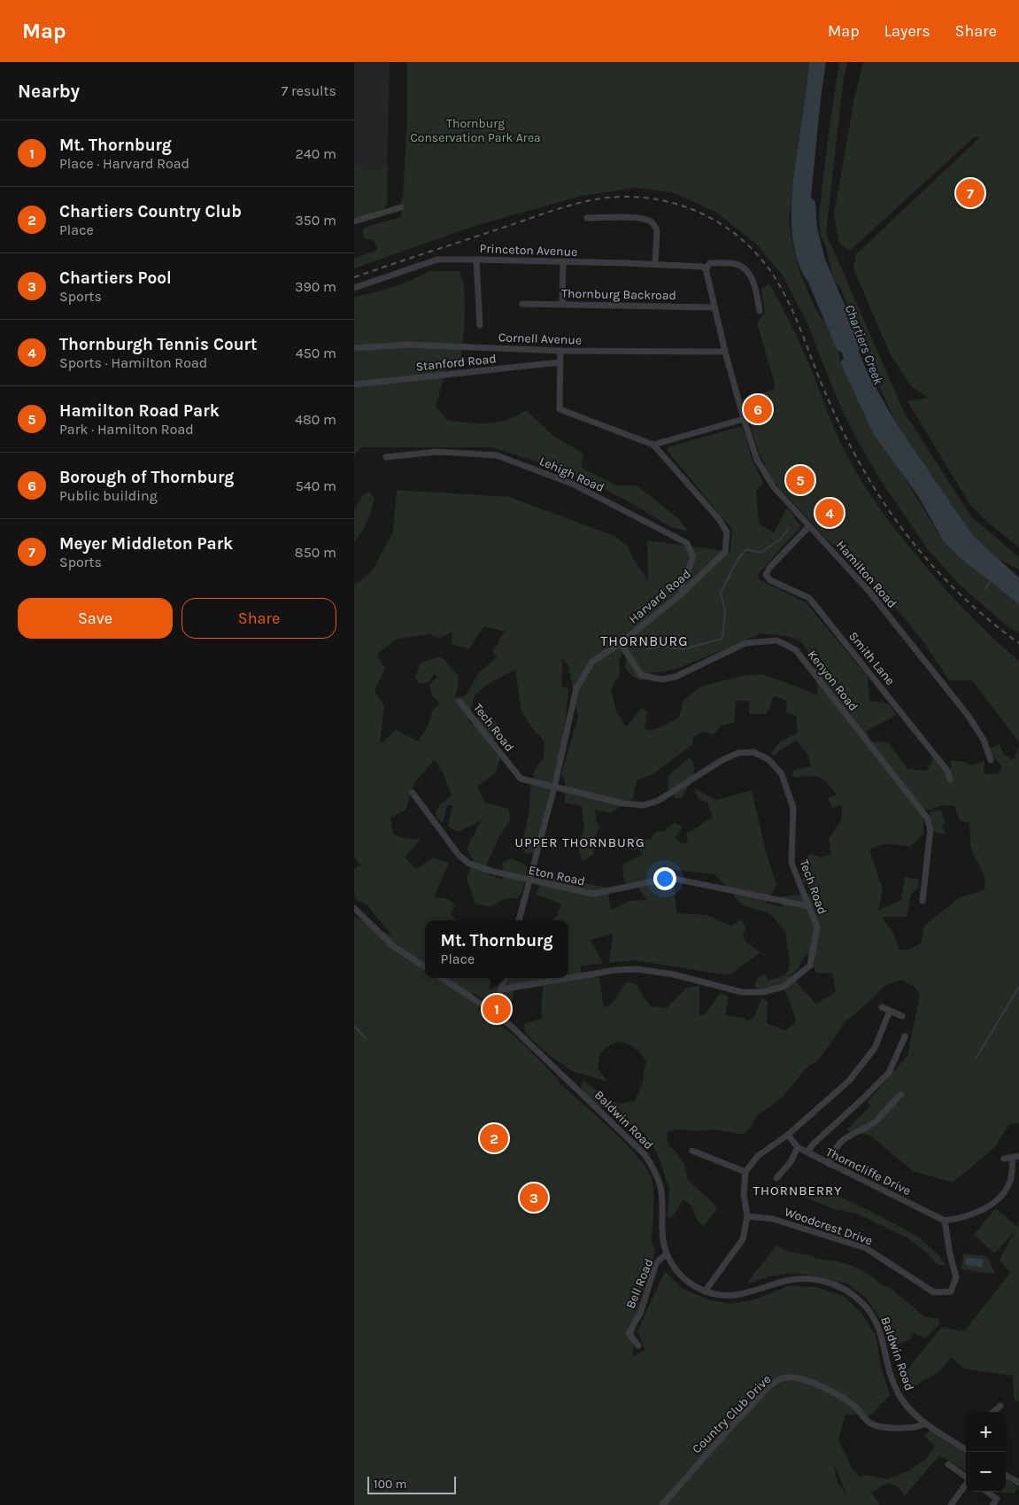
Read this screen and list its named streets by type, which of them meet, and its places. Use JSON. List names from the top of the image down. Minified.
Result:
{"streets":{"street":["Princeton Avenue","Thornburg Backroad","Cornell Avenue","Stanford Road","Lehigh Road","Hamilton Road","Harvard Road","Smith Lane","Kenyon Road","Tech Road","Eton Road","Baldwin Road","Thorncliffe Drive","Woodcrest Drive","Bell Road","Country Club Drive"]},"crossings":[["Princeton Avenue","Hamilton Road"],["Thornburg Backroad","Hamilton Road"],["Cornell Avenue","Hamilton Road"],["Stanford Road","Harvard Road"],["Lehigh Road","Harvard Road"],["Hamilton Road","Smith Lane"],["Harvard Road","Kenyon Road"],["Harvard Road","Tech Road"],["Harvard Road","Eton Road"],["Tech Road","Eton Road"],["Baldwin Road","Bell Road"],["Baldwin Road","Country Club Drive"],["Thorncliffe Drive","Woodcrest Drive"]],"districts":["THORNBURG","UPPER THORNBURG","THORNBERRY"],"water":["Chartiers Creek"],"parks":["Thornburg Conservation Park Area"],"scale_bar":"100 m","page":{"header":"Map","nav":["Map","Layers","Share"],"heading":["Nearby","7 results"],"list":[{"mark":"1","name":"Mt. Thornburg","note":"Place · Harvard Road","value":"240 m"},{"mark":"2","name":"Chartiers Country Club","note":"Place","value":"350 m"},{"mark":"3","name":"Chartiers Pool","note":"Sports","value":"390 m"},{"mark":"4","name":"Thornburgh Tennis Court","note":"Sports · Hamilton Road","value":"450 m"},{"mark":"5","name":"Hamilton Road Park","note":"Park · Hamilton Road","value":"480 m"},{"mark":"6","name":"Borough of Thornburg","note":"Public building","value":"540 m"},{"mark":"7","name":"Meyer Middleton Park","note":"Sports","value":"850 m"}],"pins":["7","6","5","4","1","2","3"],"buttons":["Save","Share"],"popup":["Mt. Thornburg","Place"],"map_buttons":["+","−"],"scale":"100 m"}}
